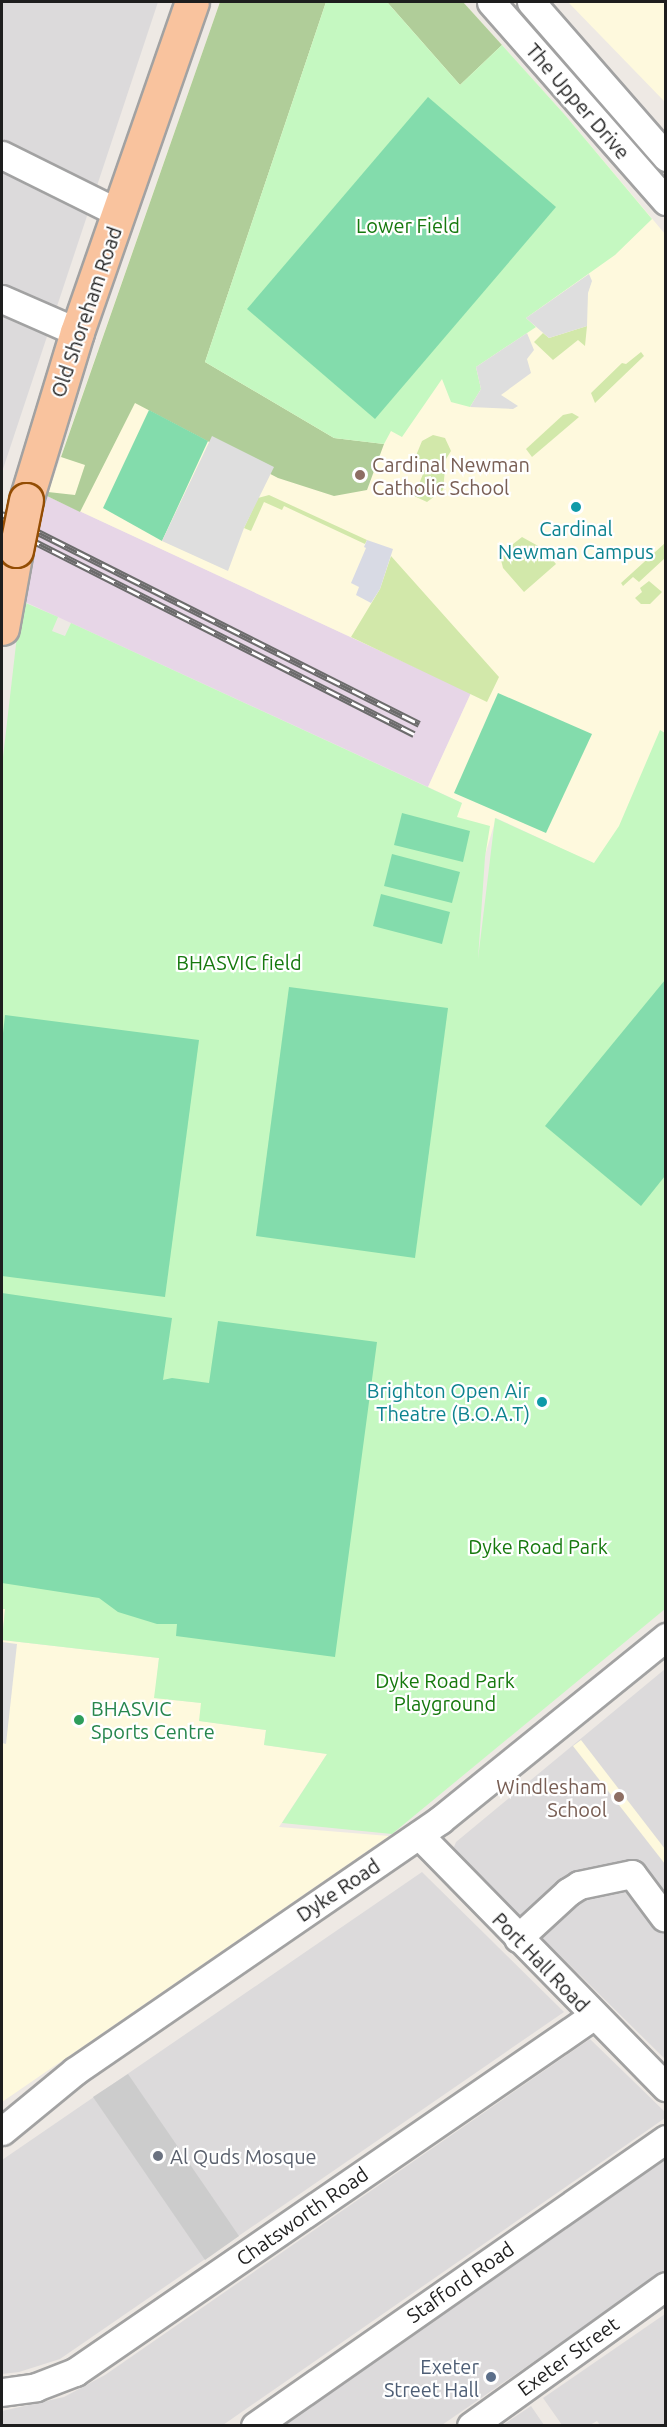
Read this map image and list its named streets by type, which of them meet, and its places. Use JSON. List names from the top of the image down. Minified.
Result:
{"streets":{"main road":["Old Shoreham Road"],"street":["The Upper Drive","Dyke Road","Port Hall Road","Chatsworth Road","Stafford Road","Exeter Street"]},"crossings":[["Dyke Road","Port Hall Road"],["Port Hall Road","Chatsworth Road"]],"parks":["Lower Field","BHASVIC field","Dyke Road Park","Dyke Road Park Playground"],"places":["Cardinal Newman Catholic School","Cardinal Newman Campus","Brighton Open Air Theatre (B.O.A.T)","BHASVIC Sports Centre","Windlesham School","Al Quds Mosque","Exeter Street Hall"]}
